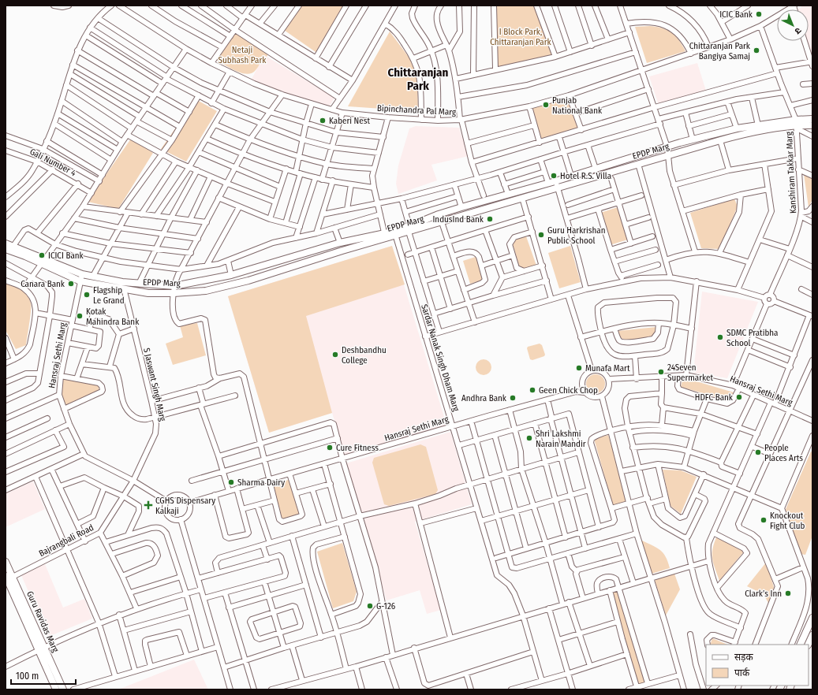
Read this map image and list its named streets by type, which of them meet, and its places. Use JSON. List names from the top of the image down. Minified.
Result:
{"streets":{"main road":["EPDP Marg","Guru Ravidas Marg"],"street":["Bipinchandra Pal Marg","Gali Number 4","Kanshiram Takkar Marg","Hansraj Sethi Marg","Sardar Nanak Singh Dham Marg","S Jaswant Singh Marg","Bajrangbali Road"]},"crossings":[["Bipinchandra Pal Marg","Kanshiram Takkar Marg"],["EPDP Marg","Kanshiram Takkar Marg"],["EPDP Marg","Hansraj Sethi Marg"],["EPDP Marg","Sardar Nanak Singh Dham Marg"],["EPDP Marg","S Jaswant Singh Marg"],["Hansraj Sethi Marg","Sardar Nanak Singh Dham Marg"],["S Jaswant Singh Marg","Bajrangbali Road"],["Bajrangbali Road","Guru Ravidas Marg"]],"districts":["Chittaranjan Park"],"parks":["I Block Park, Chittaranjan Park","Netaji Subhash Park"],"places":{"other":["ICIC Bank","Chittaranjan Park Bangiya Samaj","Punjab National Bank","Kaberi Nest","Hotel R.S. Villa","IndusInd Bank","Guru Harkrishan Public School","ICICI Bank","Canara Bank","Flagship Le Grand","Kotak Mahindra Bank","SDMC Pratibha School","Deshbandhu College","Munafa Mart","24Seven Supermarket","Geen Chick Chop","HDFC Bank","Andhra Bank","Shri Lakshmi Narain Mandir","Cure Fitness","People Places Arts","Sharma Dairy","Knockout Fight Club","Clark’s Inn","G-126"],"health":["CGHS Dispensary Kalkaji"]},"legend":["सड़क","पार्क"],"scale_bar":"100 m","north":"bottom right"}
